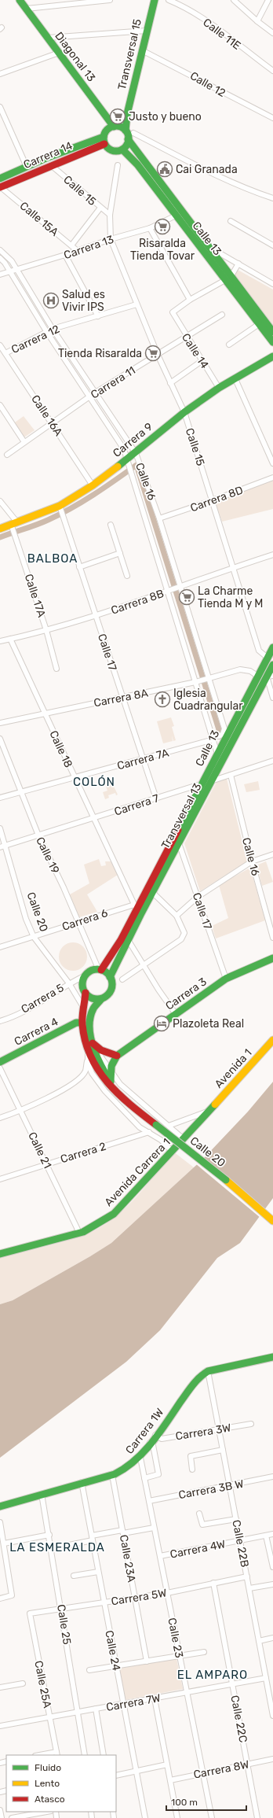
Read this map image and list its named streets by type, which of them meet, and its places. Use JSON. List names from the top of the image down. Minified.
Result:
{"streets":{"main road":["Transversal 15","Diagonal 13","Carrera 14","Calle 13","Carrera 9","Transversal 13","Calle 20","Carrera 3","Carrera 4","Avenida 1","Avenida Carrera 1","Carrera 1W"],"street":["Calle 11E","Calle 12","Calle 15","Calle 15A","Carrera 13","Carrera 12","Calle 14","Carrera 11","Calle 16A","Calle 16","Carrera 8D","Calle 17A","Carrera 8B","Calle 17","Carrera 8A","Calle 18","Carrera 7A","Carrera 7","Calle 19","Carrera 6","Carrera 5","Calle 21","Carrera 2","Carrera 3W","Carrera 3B W","Calle 22B","Carrera 4W","Calle 23A","Carrera 5W","Calle 25","Calle 23","Calle 24","Calle 25A","Carrera 7W","Calle 22C","Carrera 8W"]},"crossings":[["Transversal 15","Diagonal 13"],["Transversal 15","Calle 12"],["Transversal 15","Carrera 14"],["Transversal 15","Calle 13"],["Diagonal 13","Carrera 14"],["Diagonal 13","Calle 13"],["Carrera 14","Calle 15"],["Carrera 14","Calle 15A"],["Carrera 14","Calle 13"],["Calle 15","Calle 13"],["Calle 15","Carrera 13"],["Calle 15","Carrera 12"],["Calle 15","Carrera 11"],["Calle 15","Carrera 9"],["Calle 15","Carrera 8D"],["Calle 15","Carrera 8B"],["Calle 15A","Carrera 13"],["Calle 13","Carrera 13"],["Calle 13","Calle 16"],["Calle 13","Carrera 8A"],["Calle 13","Calle 18"],["Calle 13","Carrera 7"],["Calle 13","Carrera 6"],["Carrera 13","Calle 16"],["Carrera 12","Calle 16A"],["Carrera 12","Calle 16"],["Calle 14","Carrera 11"],["Calle 14","Carrera 9"],["Carrera 11","Calle 16A"],["Carrera 11","Calle 16"],["Calle 16A","Carrera 9"],["Carrera 9","Calle 16"],["Carrera 9","Calle 17A"],["Carrera 9","Calle 17"],["Calle 16","Carrera 8D"],["Calle 16","Carrera 8B"],["Calle 16","Carrera 8A"],["Calle 16","Carrera 7A"],["Calle 16","Carrera 7"],["Calle 17A","Carrera 8B"],["Carrera 8B","Calle 17"],["Carrera 8B","Calle 18"],["Calle 17","Carrera 8A"],["Calle 17","Carrera 7A"],["Calle 17","Carrera 7"],["Calle 17","Transversal 13"],["Calle 17","Carrera 3"],["Carrera 8A","Calle 18"],["Calle 18","Carrera 7A"],["Calle 18","Carrera 7"],["Calle 18","Carrera 6"],["Carrera 7A","Calle 19"],["Carrera 7","Transversal 13"],["Carrera 7","Calle 19"],["Carrera 7","Calle 20"],["Transversal 13","Calle 19"],["Transversal 13","Carrera 5"],["Calle 19","Carrera 6"],["Calle 19","Carrera 5"],["Calle 20","Carrera 6"],["Calle 20","Carrera 5"],["Avenida 1","Avenida Carrera 1"],["Calle 21","Carrera 2"],["Calle 21","Avenida Carrera 1"],["Carrera 1W","Carrera 3W"],["Carrera 1W","Calle 22B"],["Carrera 1W","Calle 23A"],["Carrera 1W","Calle 25"],["Carrera 1W","Calle 23"],["Carrera 1W","Calle 24"],["Carrera 3W","Calle 22B"],["Carrera 3B W","Calle 22B"],["Carrera 3B W","Calle 23"],["Calle 22B","Carrera 4W"],["Calle 22B","Carrera 5W"],["Calle 22B","Carrera 7W"],["Carrera 4W","Calle 23"],["Calle 23A","Carrera 5W"],["Carrera 5W","Calle 25"],["Carrera 5W","Calle 23"],["Carrera 5W","Calle 24"],["Carrera 5W","Calle 25A"],["Carrera 5W","Calle 22C"],["Calle 25","Carrera 7W"],["Calle 23","Carrera 7W"],["Calle 23","Carrera 8W"],["Calle 24","Carrera 7W"],["Calle 25A","Carrera 7W"],["Carrera 7W","Calle 22C"],["Calle 22C","Carrera 8W"]],"districts":["BALBOA","COLÓN","LA ESMERALDA","EL AMPARO"],"places":{"supermarket":["Justo y bueno","Risaralda Tienda Tovar","Tienda Risaralda","La Charme Tienda M y M"],"public building":["Cai Granada"],"hospital":["Salud es Vivir IPS"],"church":["Iglesia Cuadrangular"],"hotel":["Plazoleta Real"]},"legend":["Fluido","Lento","Atasco"],"scale_bar":"100 m"}
